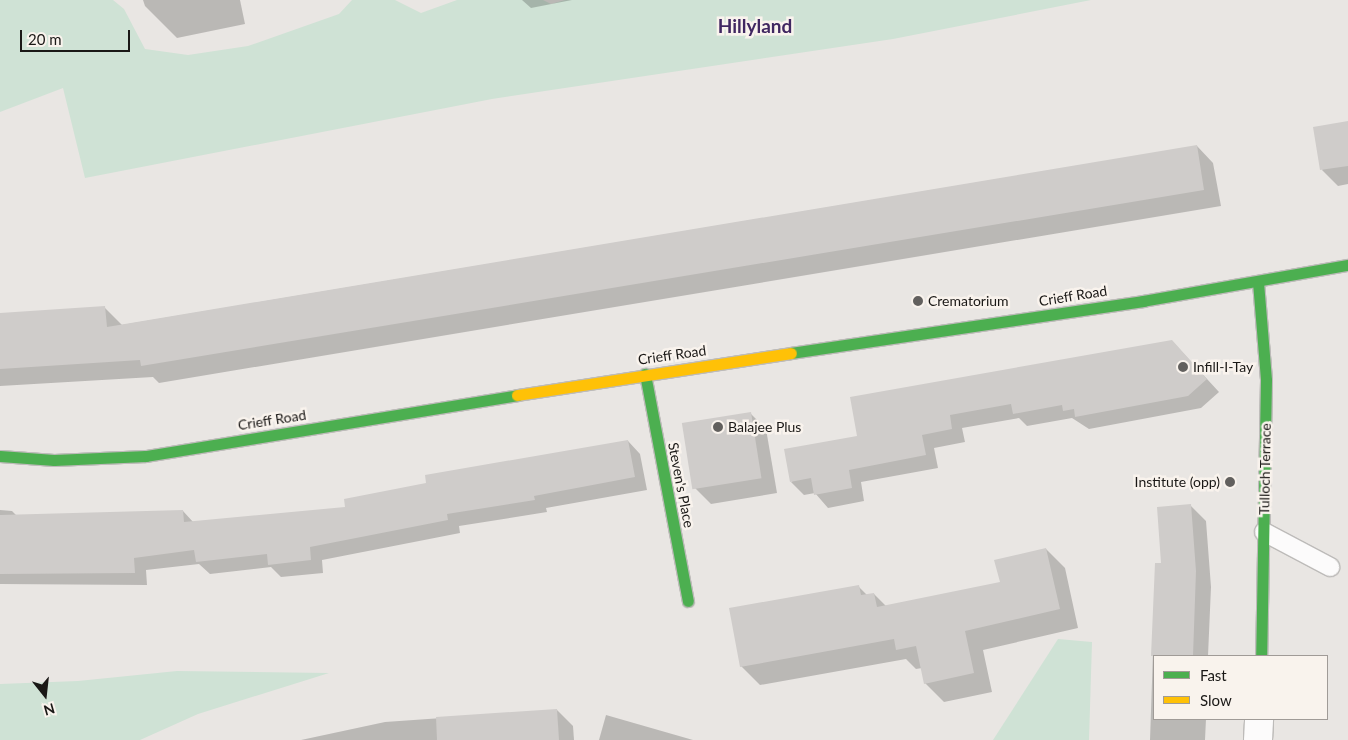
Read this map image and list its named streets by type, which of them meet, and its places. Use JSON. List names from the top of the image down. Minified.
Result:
{"streets":{"main road":["Crieff Road","Tulloch Terrace","Steven's Place"]},"crossings":[["Crieff Road","Tulloch Terrace"],["Crieff Road","Steven's Place"]],"districts":["Hillyland"],"places":["Crematorium","Infill-I-Tay","Balajee Plus","Institute (opp)"],"legend":["Fast","Slow"],"scale_bar":"20 m","north":"bottom"}
